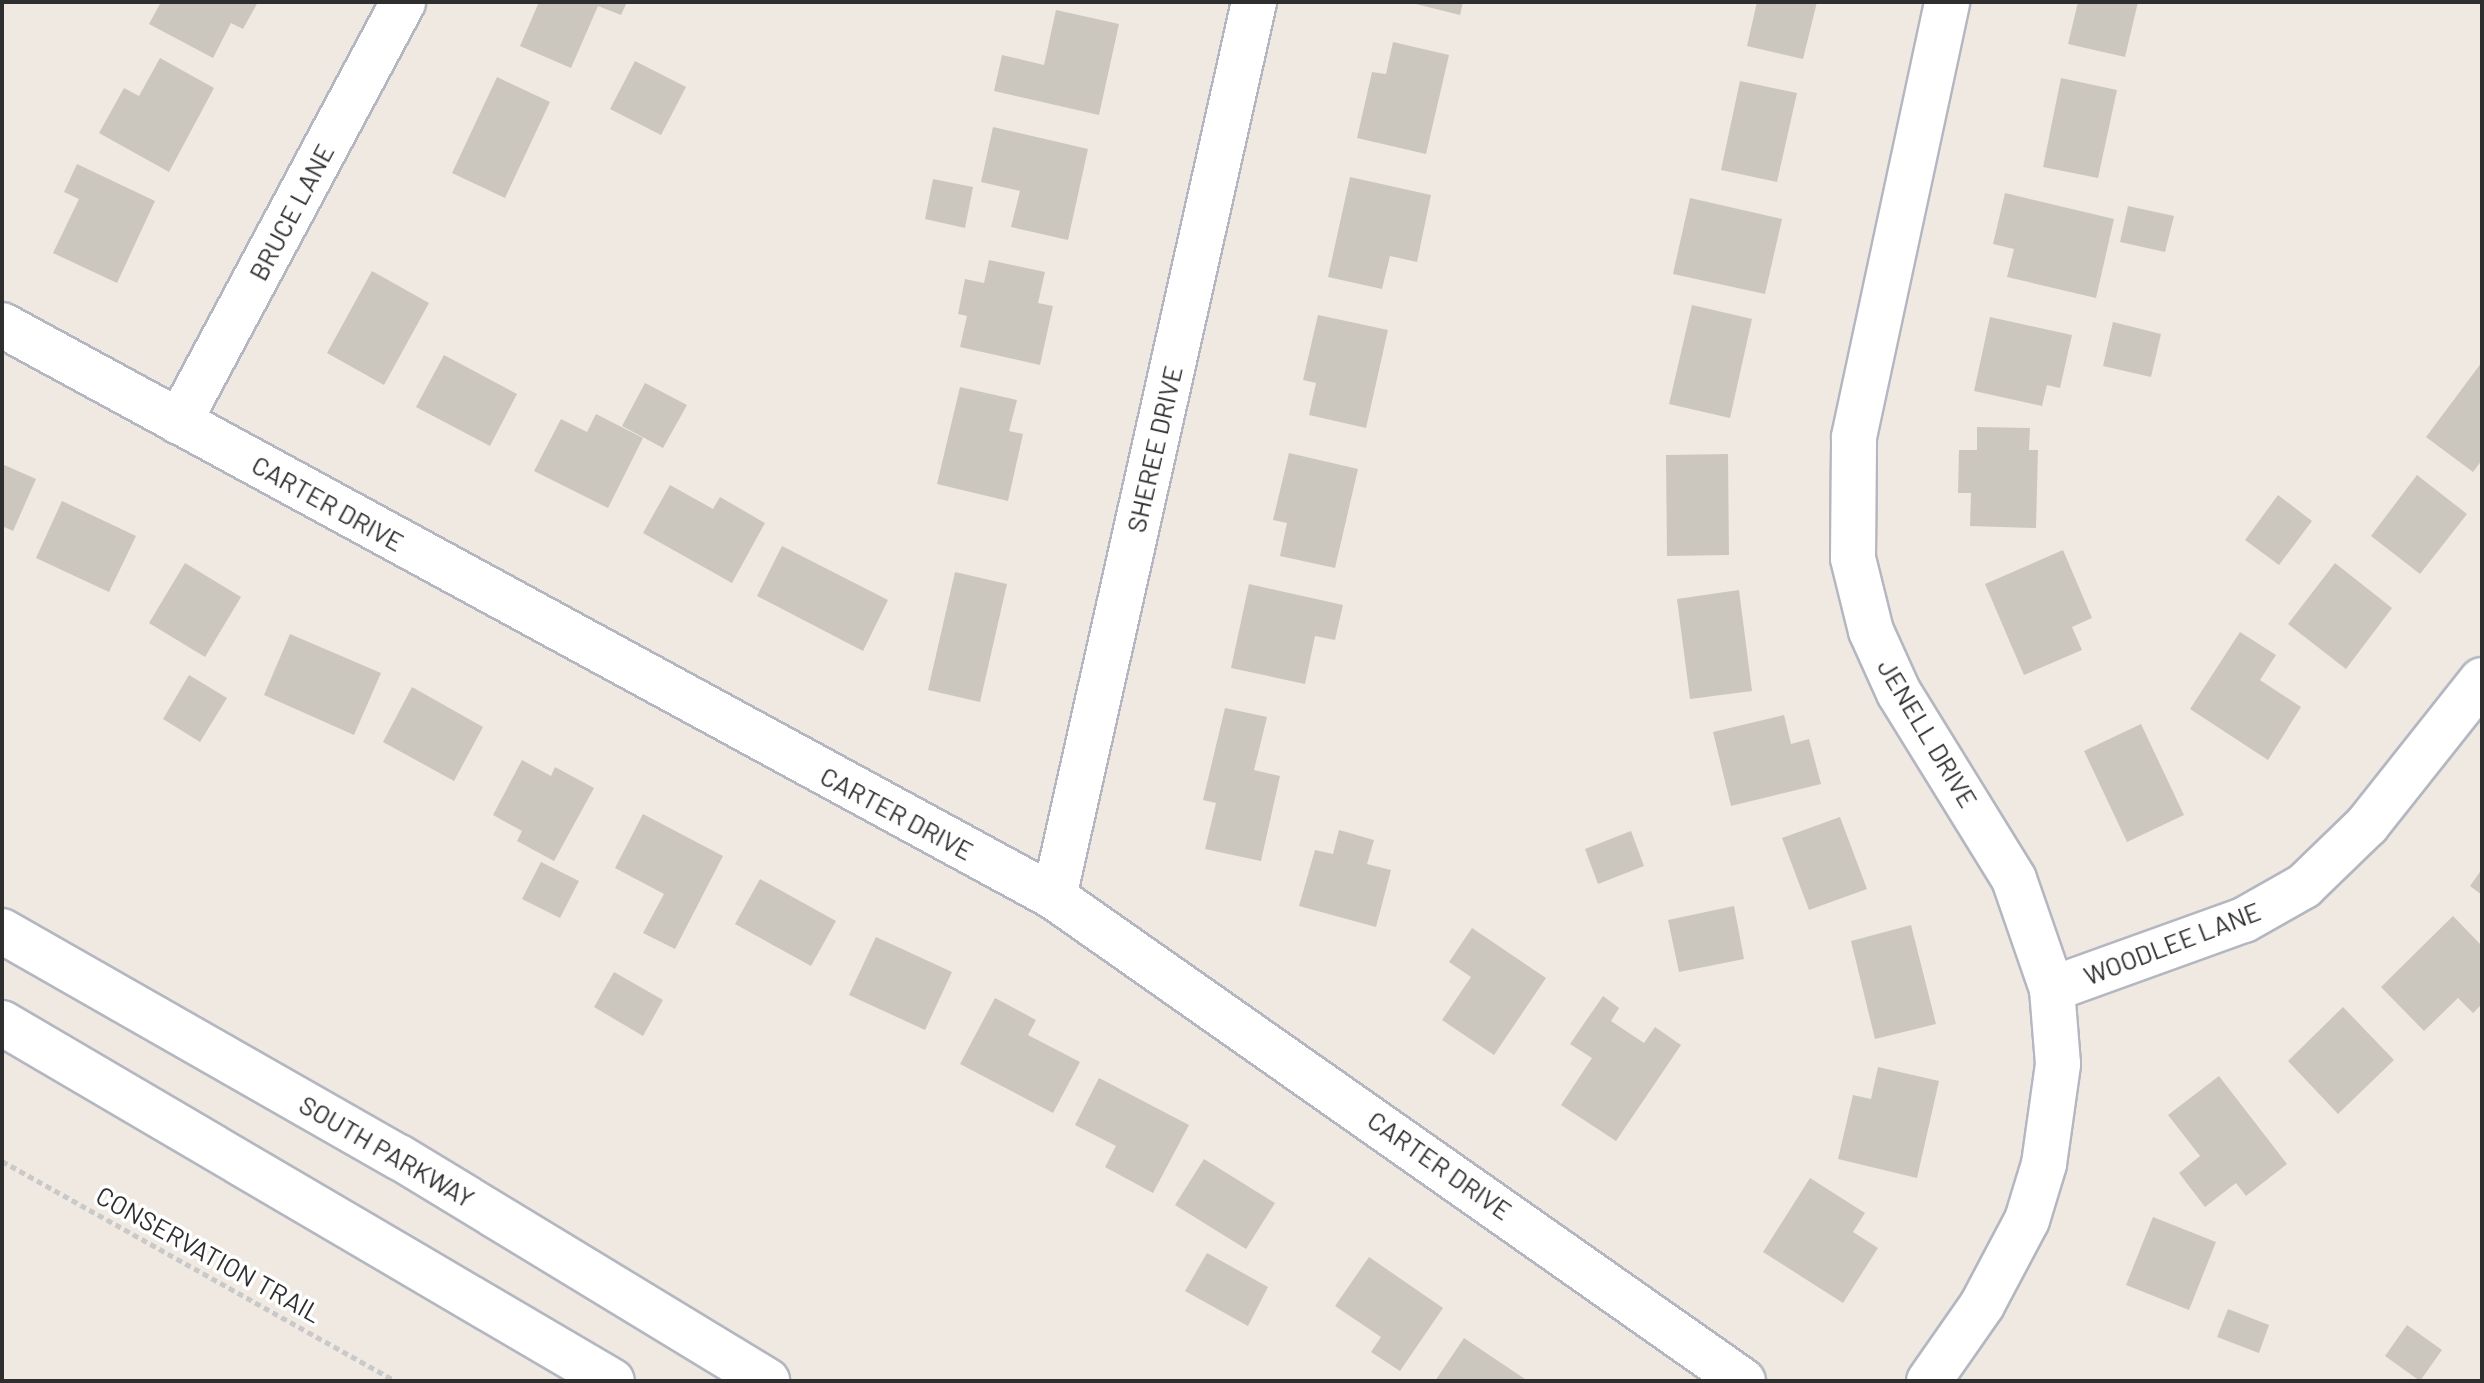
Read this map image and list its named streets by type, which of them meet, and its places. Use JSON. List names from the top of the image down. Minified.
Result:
{"streets":{"street":["BRUCE LANE","SHEREE DRIVE","CARTER DRIVE","JENELL DRIVE","WOODLEE LANE","SOUTH PARKWAY"],"path":["CONSERVATION TRAIL"]},"crossings":[["BRUCE LANE","CARTER DRIVE"],["SHEREE DRIVE","CARTER DRIVE"],["JENELL DRIVE","WOODLEE LANE"]]}
